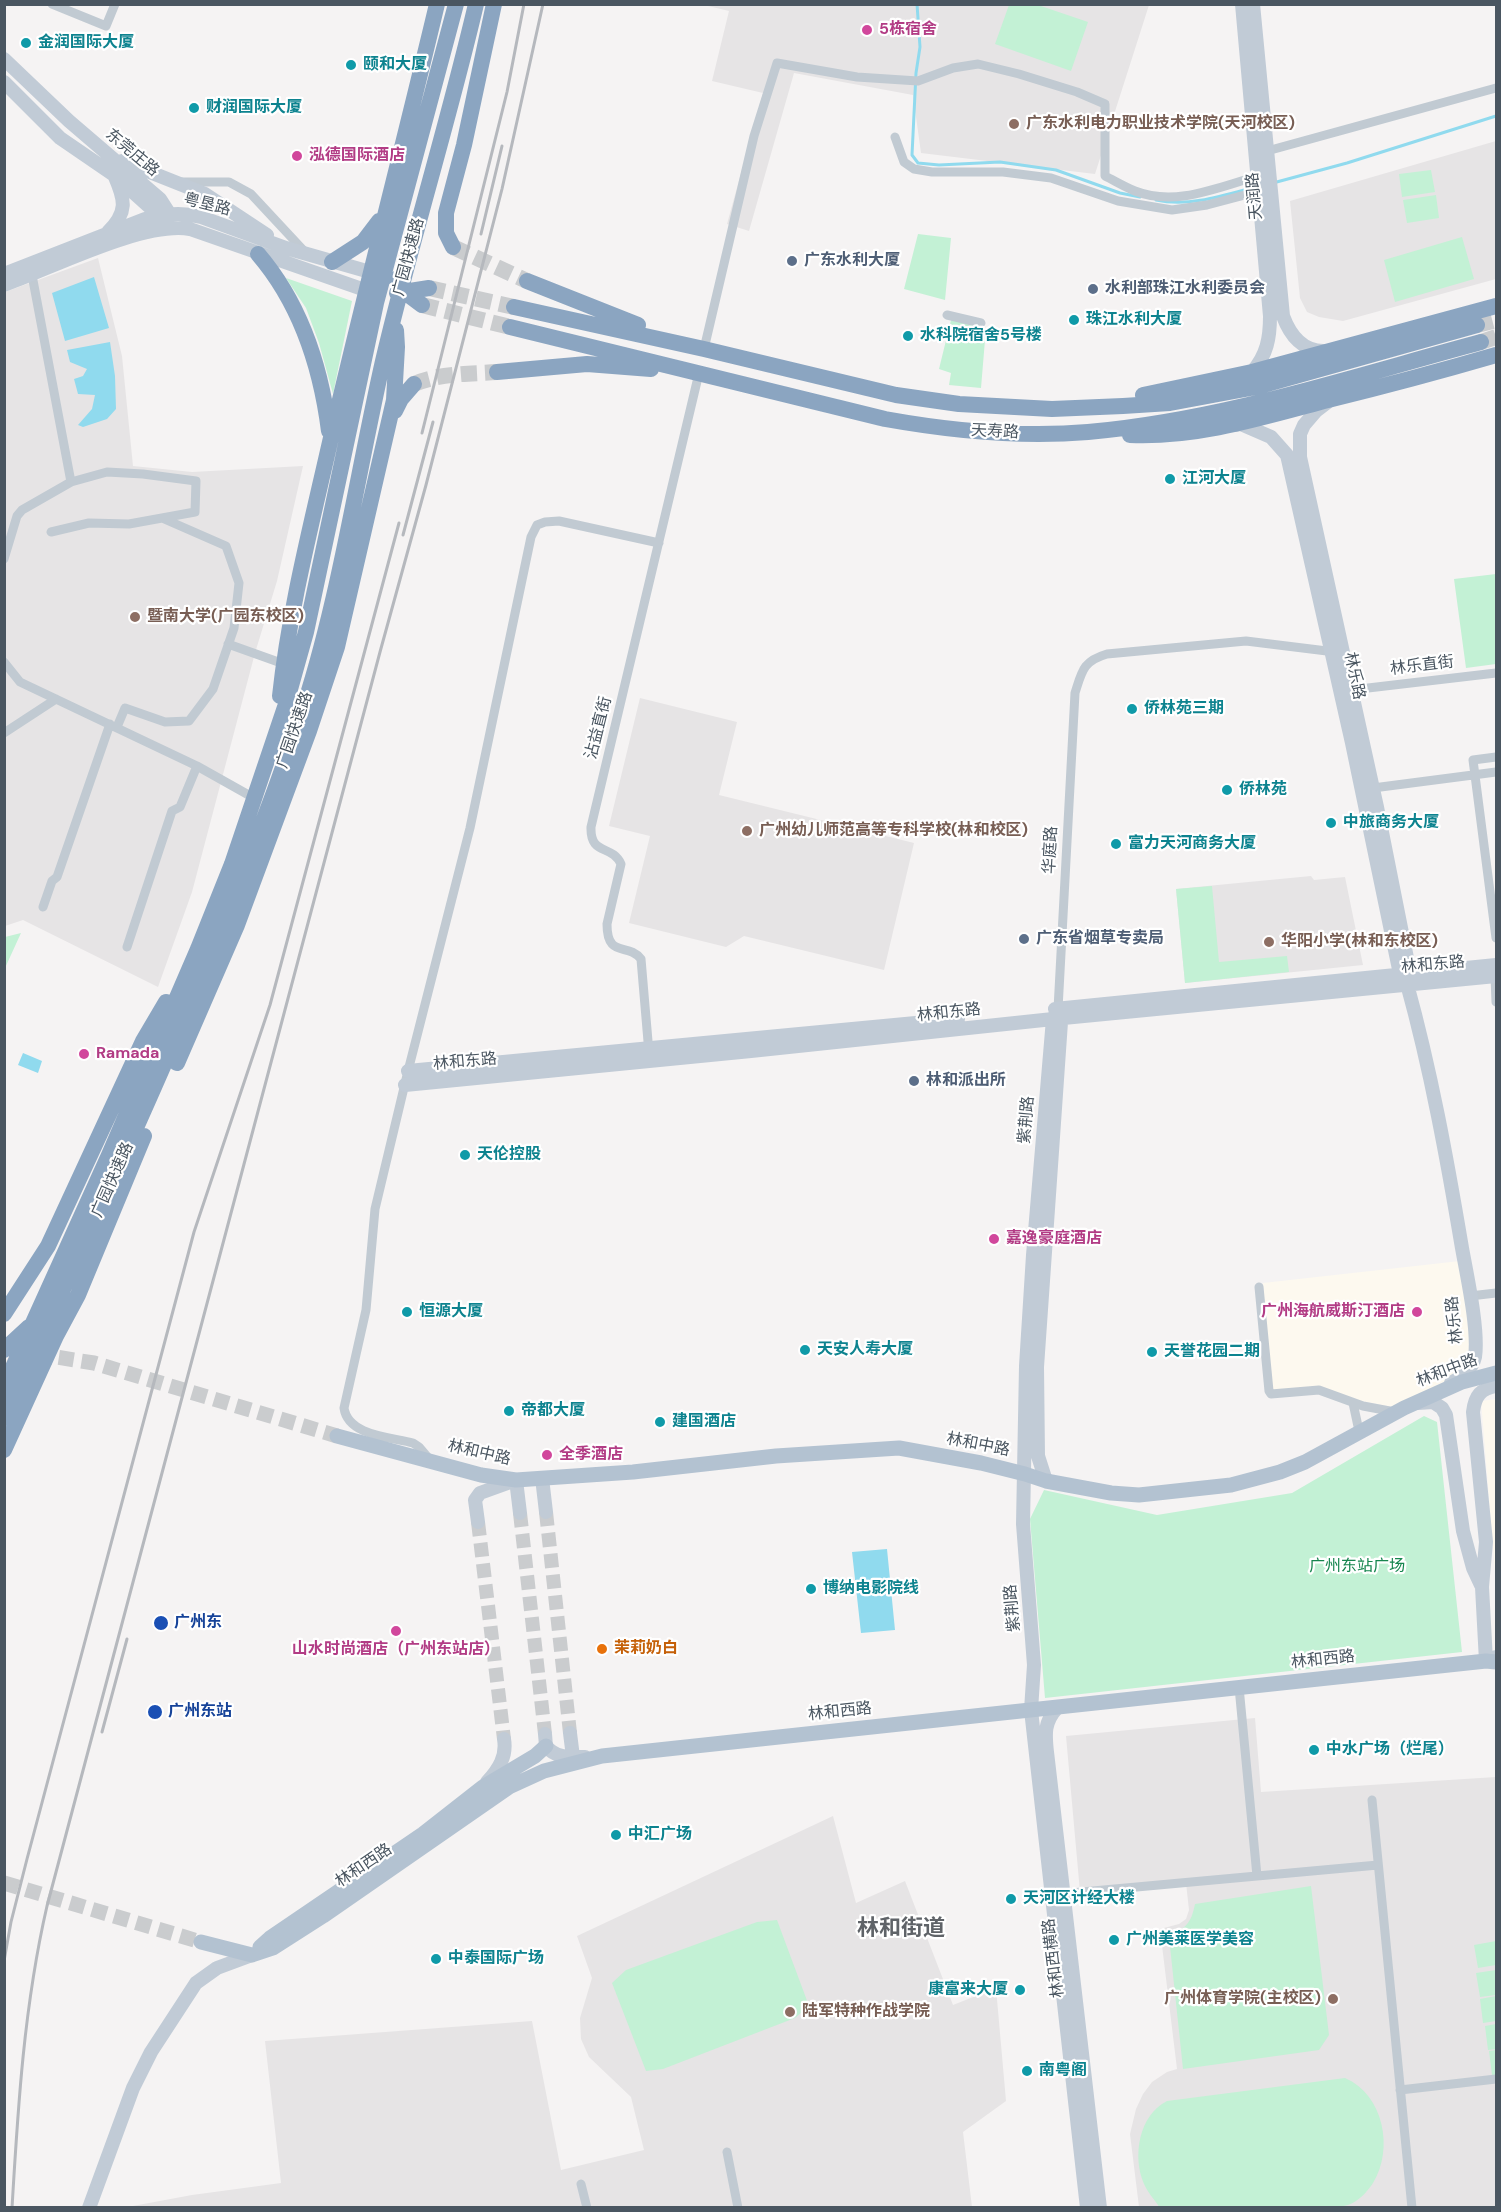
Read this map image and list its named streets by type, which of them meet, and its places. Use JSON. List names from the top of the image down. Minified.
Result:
{"streets":{"highway":["广园快速路","天寿路"],"main road":["林和中路","林和西路"],"street":["东莞庄路","天润路","粤垦路","林乐直街","林乐路","沾益直街","华庭路","林和东路","紫荆路","林和西横路"]},"crossings":[["东莞庄路","粤垦路"],["天寿路","沾益直街"],["林乐直街","林乐路"],["林乐路","华庭路"],["林乐路","林和东路"],["林乐路","林和中路"],["沾益直街","林和东路"],["华庭路","林和东路"],["华庭路","紫荆路"],["林和东路","紫荆路"],["紫荆路","林和中路"],["紫荆路","林和西路"],["紫荆路","林和西横路"],["林和西路","林和西横路"]],"districts":["林和街道"],"parks":["广州东站广场"],"places":["5栋宿舍","金润国际大厦","颐和大厦","财润国际大厦","广东水利电力职业技术学院(天河校区)","泓德国际酒店","广东水利大厦","水利部珠江水利委员会","珠江水利大厦","水科院宿舍5号楼","江河大厦","暨南大学(广园东校区)","侨林苑三期","侨林苑","中旅商务大厦","广州幼儿师范高等专科学校(林和校区)","富力天河商务大厦","广东省烟草专卖局","华阳小学(林和东校区)","Ramada","林和派出所","天伦控股","嘉逸豪庭酒店","恒源大厦","广州海航威斯汀酒店","天安人寿大厦","天誉花园二期","帝都大厦","建国酒店","全季酒店","博纳电影院线","广州东","山水时尚酒店（广州东站店）","茉莉奶白","广州东站","中水广场（烂尾）","中汇广场","天河区计经大楼","广州美莱医学美容","中泰国际广场","康富来大厦","广州体育学院(主校区)","陆军特种作战学院","南粤阁"]}
